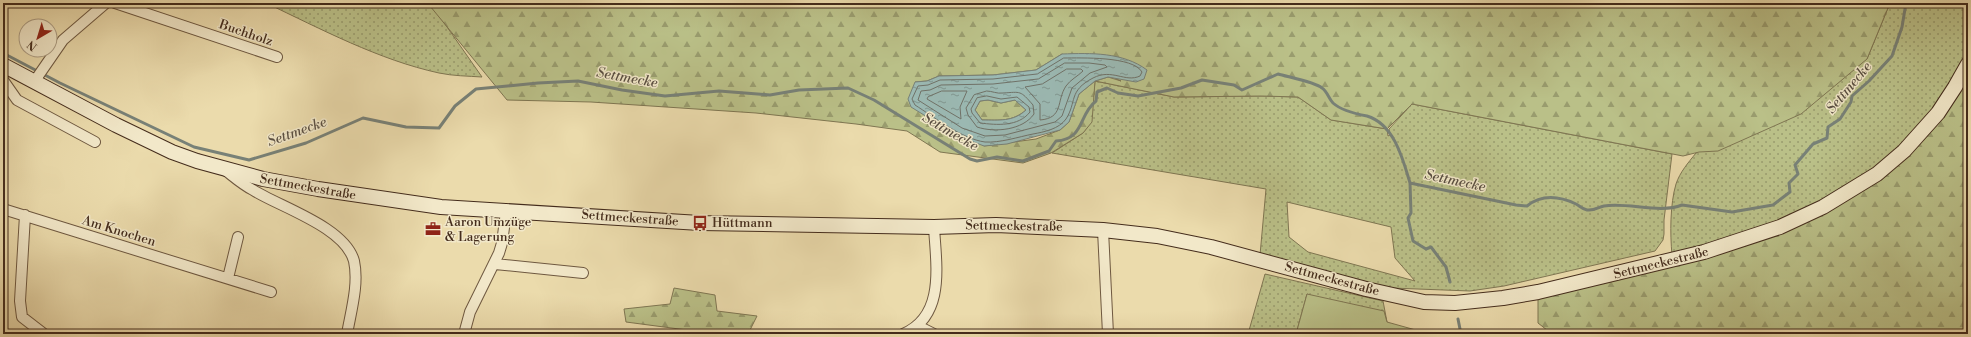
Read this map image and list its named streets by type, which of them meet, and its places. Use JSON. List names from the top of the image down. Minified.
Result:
{"streets":{"street":["Buchholz","Settmeckestraße","Am Knochen"]},"water":["Settmecke"],"places":{"bus stop":["Hüttmann"],"office":["Aaron Umzüge & Lagerung"]},"north":"bottom left"}
